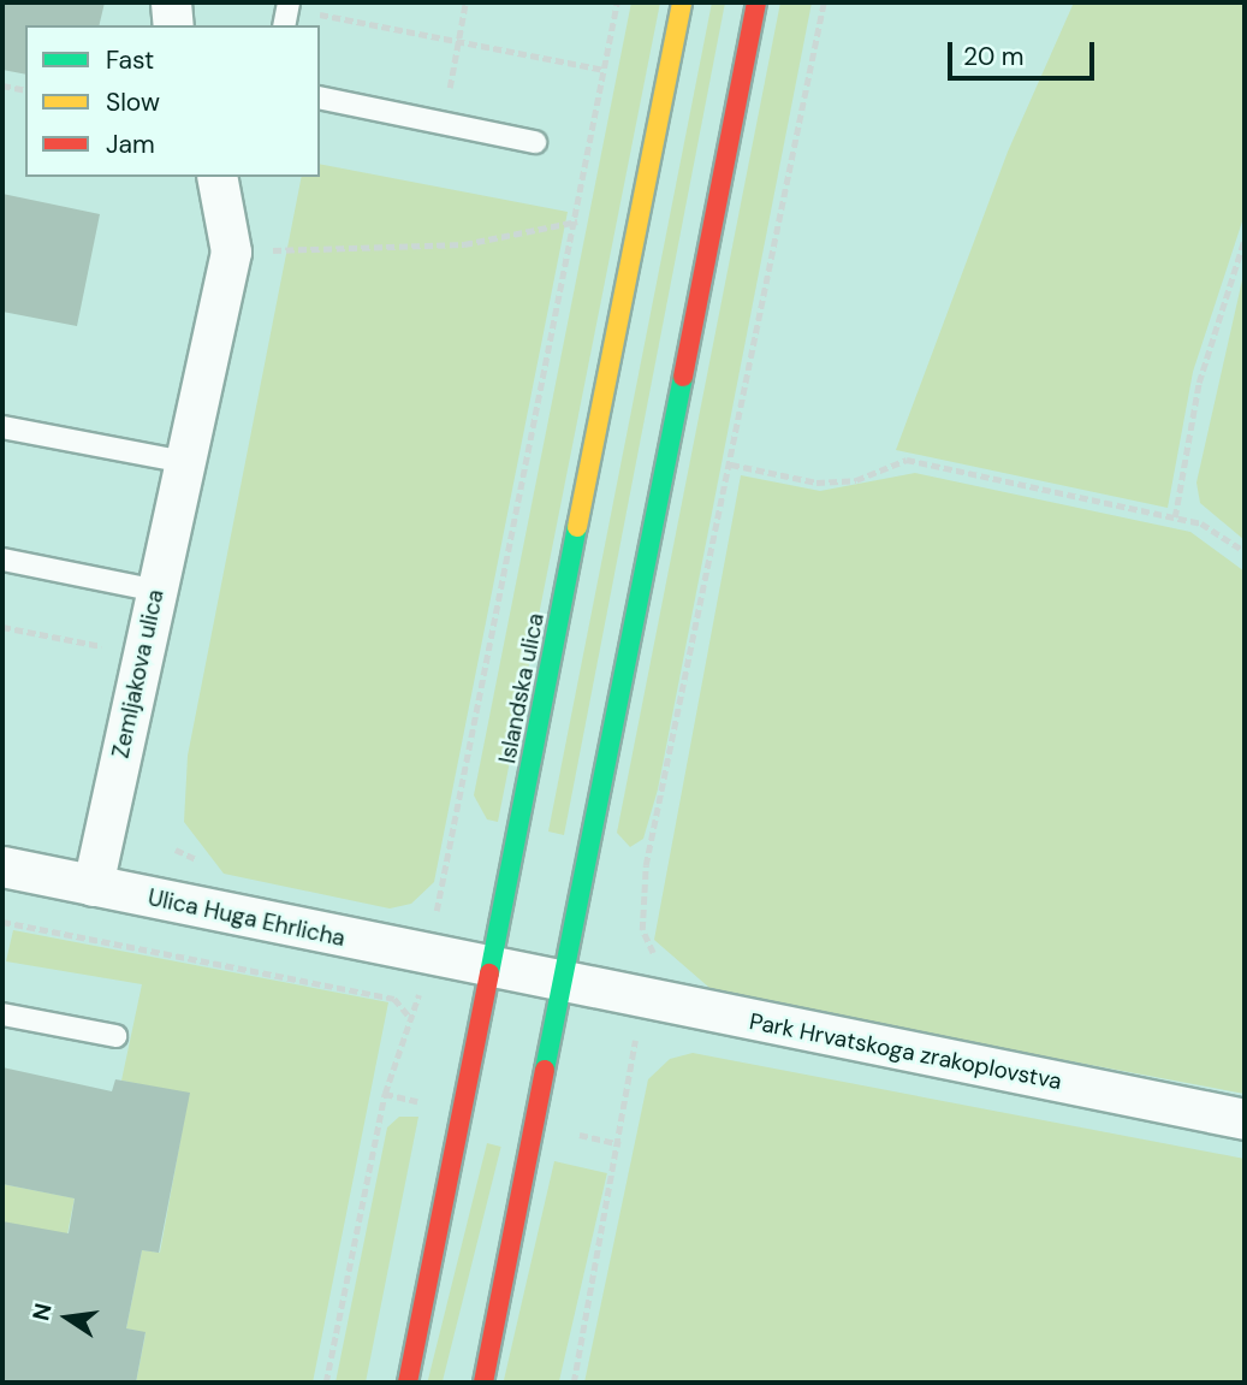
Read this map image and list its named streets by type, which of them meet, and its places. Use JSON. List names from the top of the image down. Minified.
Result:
{"streets":{"street":["Zemljakova ulica","Islandska ulica","Ulica Huga Ehrlicha","Park Hrvatskoga zrakoplovstva"]},"crossings":[["Zemljakova ulica","Ulica Huga Ehrlicha"],["Islandska ulica","Ulica Huga Ehrlicha"],["Ulica Huga Ehrlicha","Park Hrvatskoga zrakoplovstva"]],"legend":["Fast","Slow","Jam"],"scale_bar":"20 m","north":"left"}
